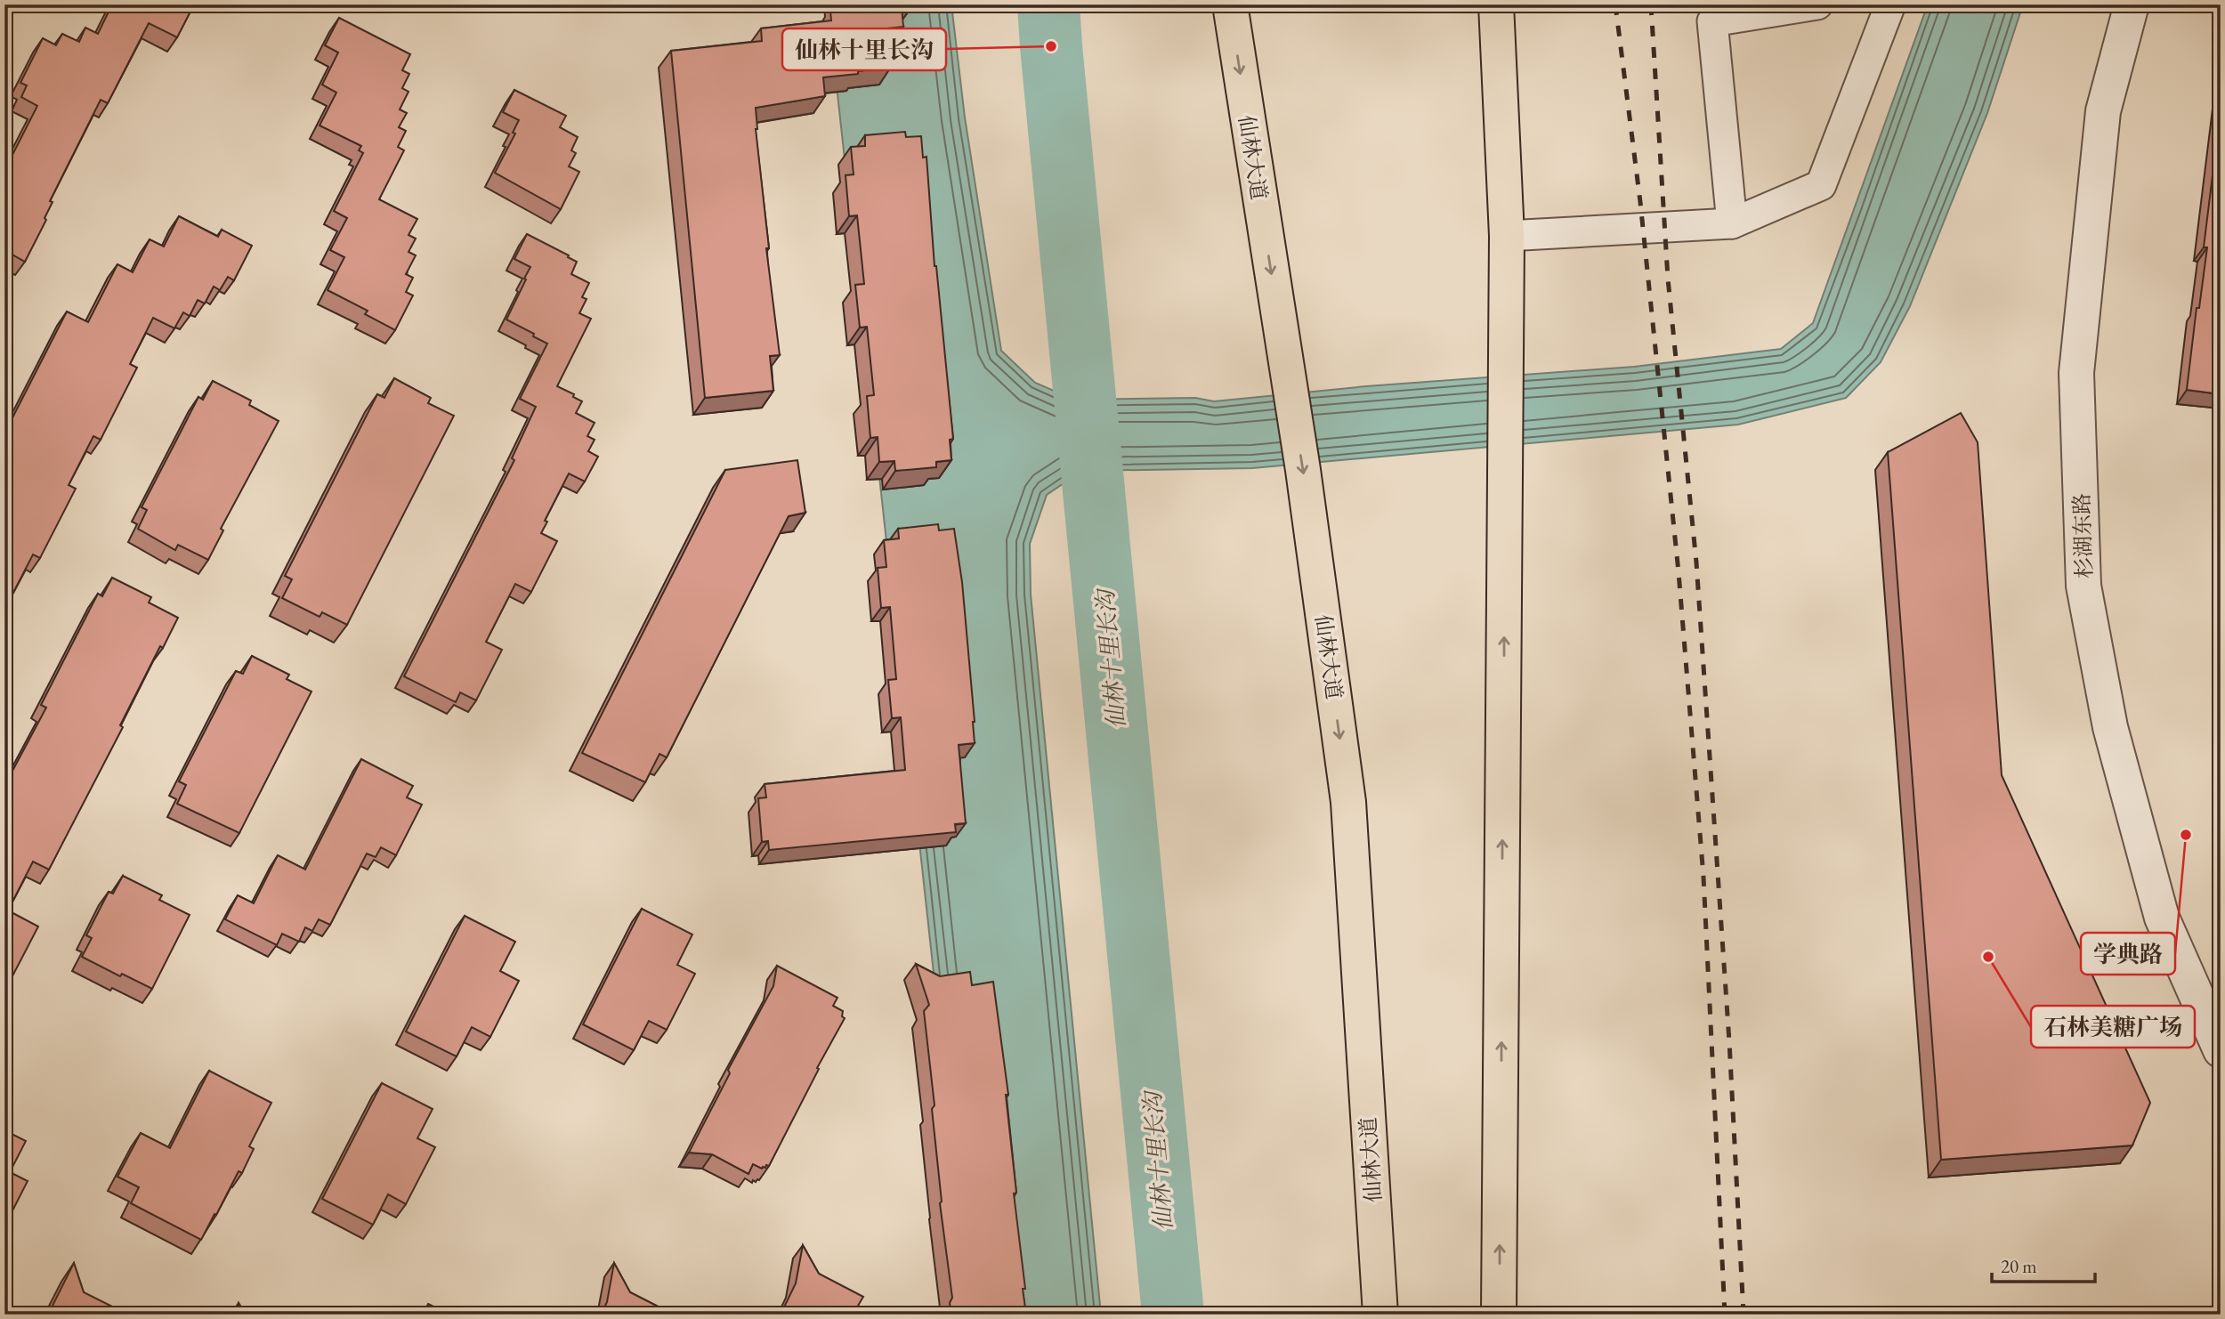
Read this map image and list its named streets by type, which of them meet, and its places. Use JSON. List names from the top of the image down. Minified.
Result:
{"streets":{"main road":["仙林大道"],"street":["杉湖东路"]},"water":["仙林十里长沟"],"places":["仙林十里长沟","学典路","石林美糖广场"],"scale_bar":"20 m"}
